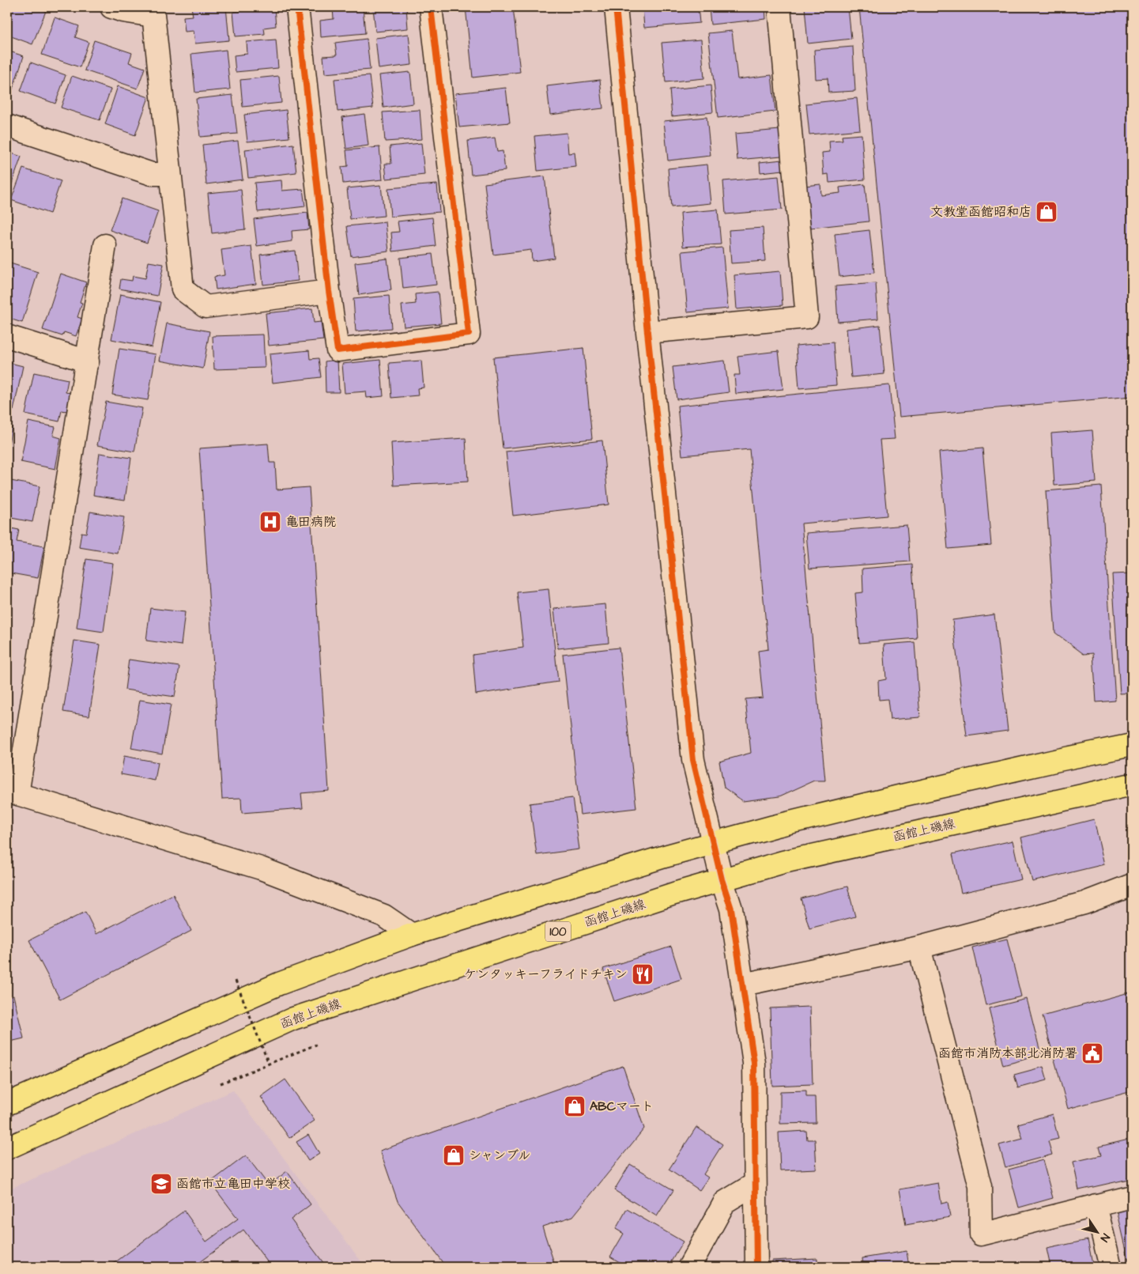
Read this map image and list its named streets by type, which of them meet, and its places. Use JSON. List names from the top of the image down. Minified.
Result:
{"streets":{"main road":["函館上磯線","100"]},"places":{"shop":["文教堂函館昭和店","ABCマート","シャンブル"],"hospital":["亀田病院"],"restaurant":["ケンタッキーフライドチキン"],"public building":["函館市消防本部北消防署"],"school or university":["函館市立亀田中学校"]},"north":"bottom right"}
